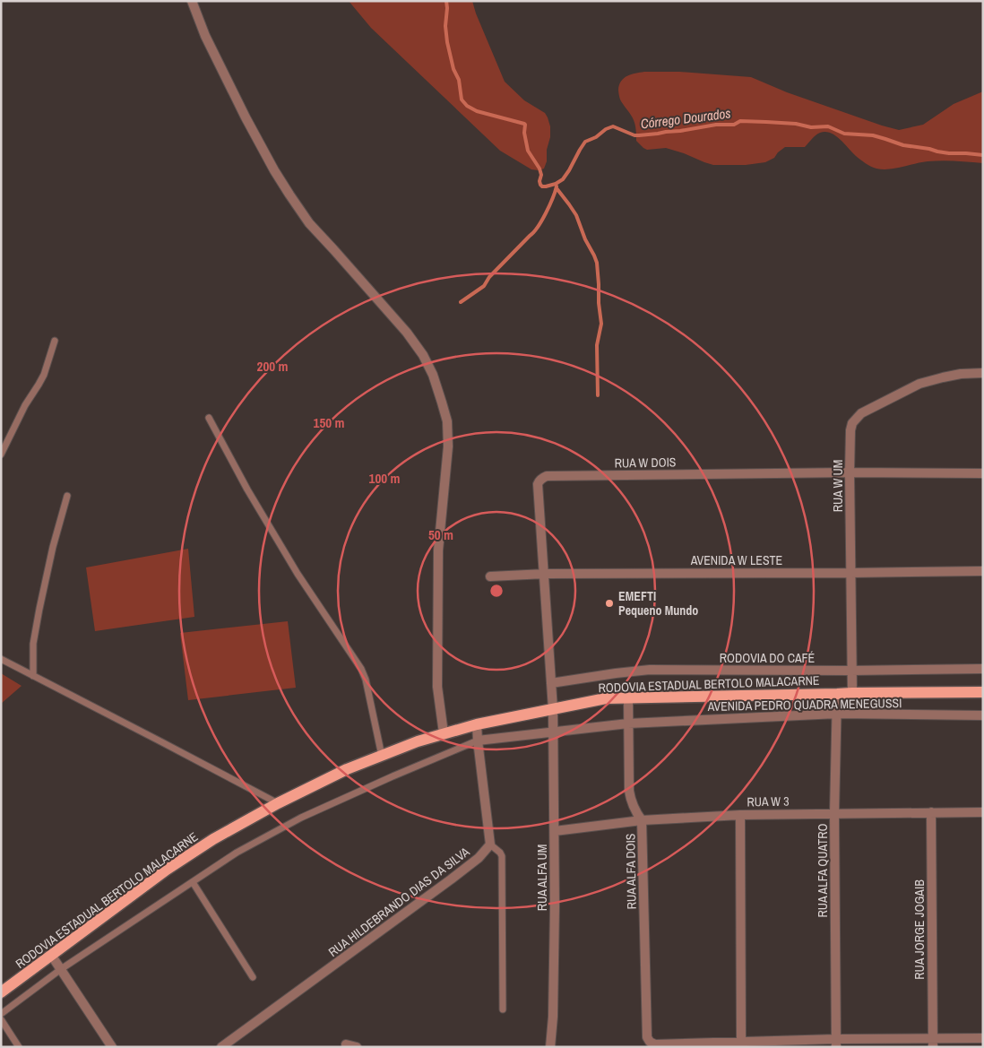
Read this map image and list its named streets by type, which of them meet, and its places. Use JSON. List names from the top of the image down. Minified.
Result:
{"streets":{"main road":["RODOVIA ESTADUAL BERTOLO MALACARNE"],"street":["RUA W DOIS","RUA W UM","AVENIDA W LESTE","RODOVIA DO CAFÉ","AVENIDA PEDRO QUADRA MENEGUSSI","RUA W 3","RUA ALFA QUATRO","RUA ALFA DOIS","RUA ALFA UM","RUA HILDEBRANDO DIAS DA SILVA","RUA JORGE JOGAIB"]},"crossings":[["RUA W DOIS","RUA W UM"],["RUA W DOIS","AVENIDA W LESTE"],["RUA W DOIS","RODOVIA DO CAFÉ"],["RUA W DOIS","RODOVIA ESTADUAL BERTOLO MALACARNE"],["RUA W DOIS","RUA ALFA UM"],["RUA W UM","AVENIDA W LESTE"],["RUA W UM","RODOVIA DO CAFÉ"],["RUA W UM","RODOVIA ESTADUAL BERTOLO MALACARNE"],["RODOVIA ESTADUAL BERTOLO MALACARNE","RUA ALFA QUATRO"],["RODOVIA ESTADUAL BERTOLO MALACARNE","RUA ALFA DOIS"],["RODOVIA ESTADUAL BERTOLO MALACARNE","RUA ALFA UM"],["AVENIDA PEDRO QUADRA MENEGUSSI","RUA ALFA QUATRO"],["AVENIDA PEDRO QUADRA MENEGUSSI","RUA ALFA DOIS"],["AVENIDA PEDRO QUADRA MENEGUSSI","RUA ALFA UM"],["RUA W 3","RUA ALFA QUATRO"],["RUA W 3","RUA ALFA DOIS"],["RUA W 3","RUA ALFA UM"],["RUA W 3","RUA JORGE JOGAIB"]],"water":["Córrego Dourados"],"places":["EMEFTI Pequeno Mundo"],"rings":["200 m","150 m","100 m","50 m"]}
